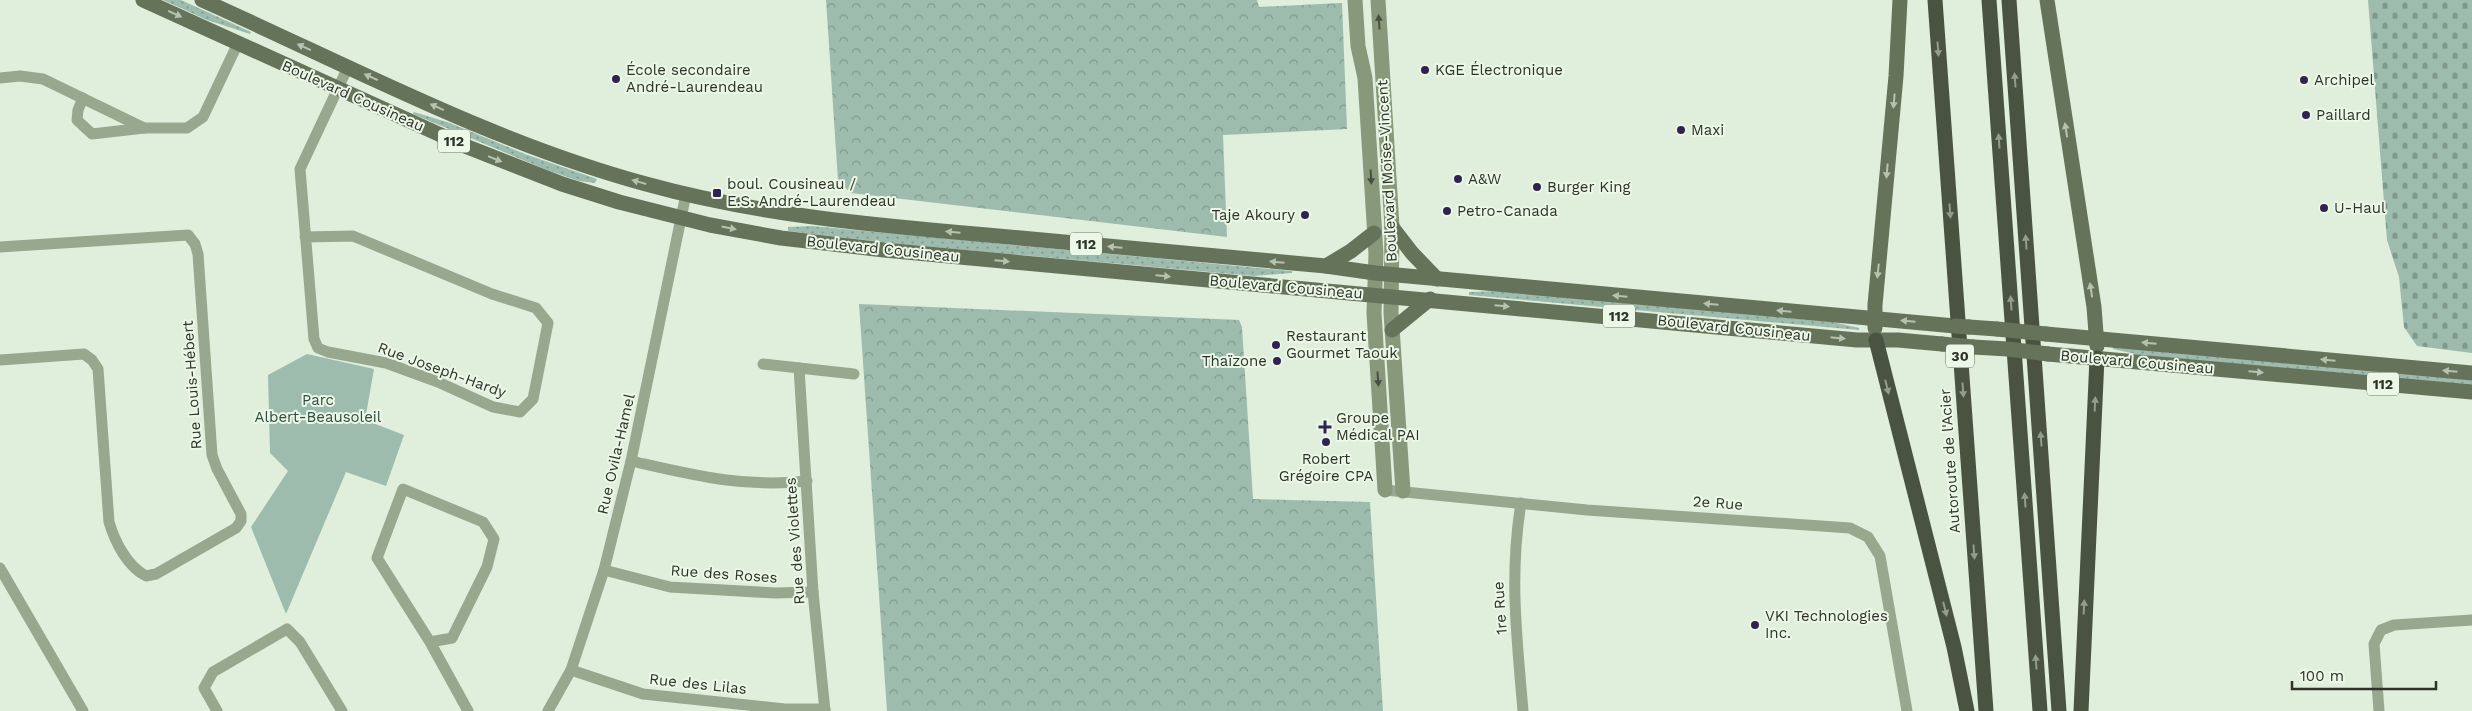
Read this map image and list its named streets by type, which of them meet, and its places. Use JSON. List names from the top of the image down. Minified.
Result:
{"streets":{"highway":["30","Autoroute de l'Acier"],"main road":["Boulevard Cousineau","112"],"street":["Boulevard Moïse-Vincent","Rue Joseph-Hardy","Rue Louis-Hébert","Rue Ovila-Hamel","2e Rue","Rue des Violettes","Rue des Roses","1re Rue","Rue des Lilas"]},"crossings":[["Boulevard Cousineau","Boulevard Moïse-Vincent"],["Boulevard Cousineau","Rue Joseph-Hardy"],["Boulevard Cousineau","Rue Ovila-Hamel"],["Boulevard Moïse-Vincent","2e Rue"],["Rue Ovila-Hamel","Rue des Roses"],["Rue Ovila-Hamel","Rue des Lilas"],["2e Rue","1re Rue"],["Rue des Violettes","Rue des Roses"],["Rue des Violettes","Rue des Lilas"]],"parks":["Parc Albert-Beausoleil"],"places":{"other":["KGE Électronique","École secondaire André-Laurendeau","Archipel","Paillard","Maxi","A&W","Burger King","U-Haul","Petro-Canada","Taje Akoury","Restaurant Gourmet Taouk","Thaïzone","Robert Grégoire CPA","VKI Technologies Inc."],"transit":["boul. Cousineau / E.S. André-Laurendeau"],"health":["Groupe Médical PAI"]},"scale_bar":"100 m"}
